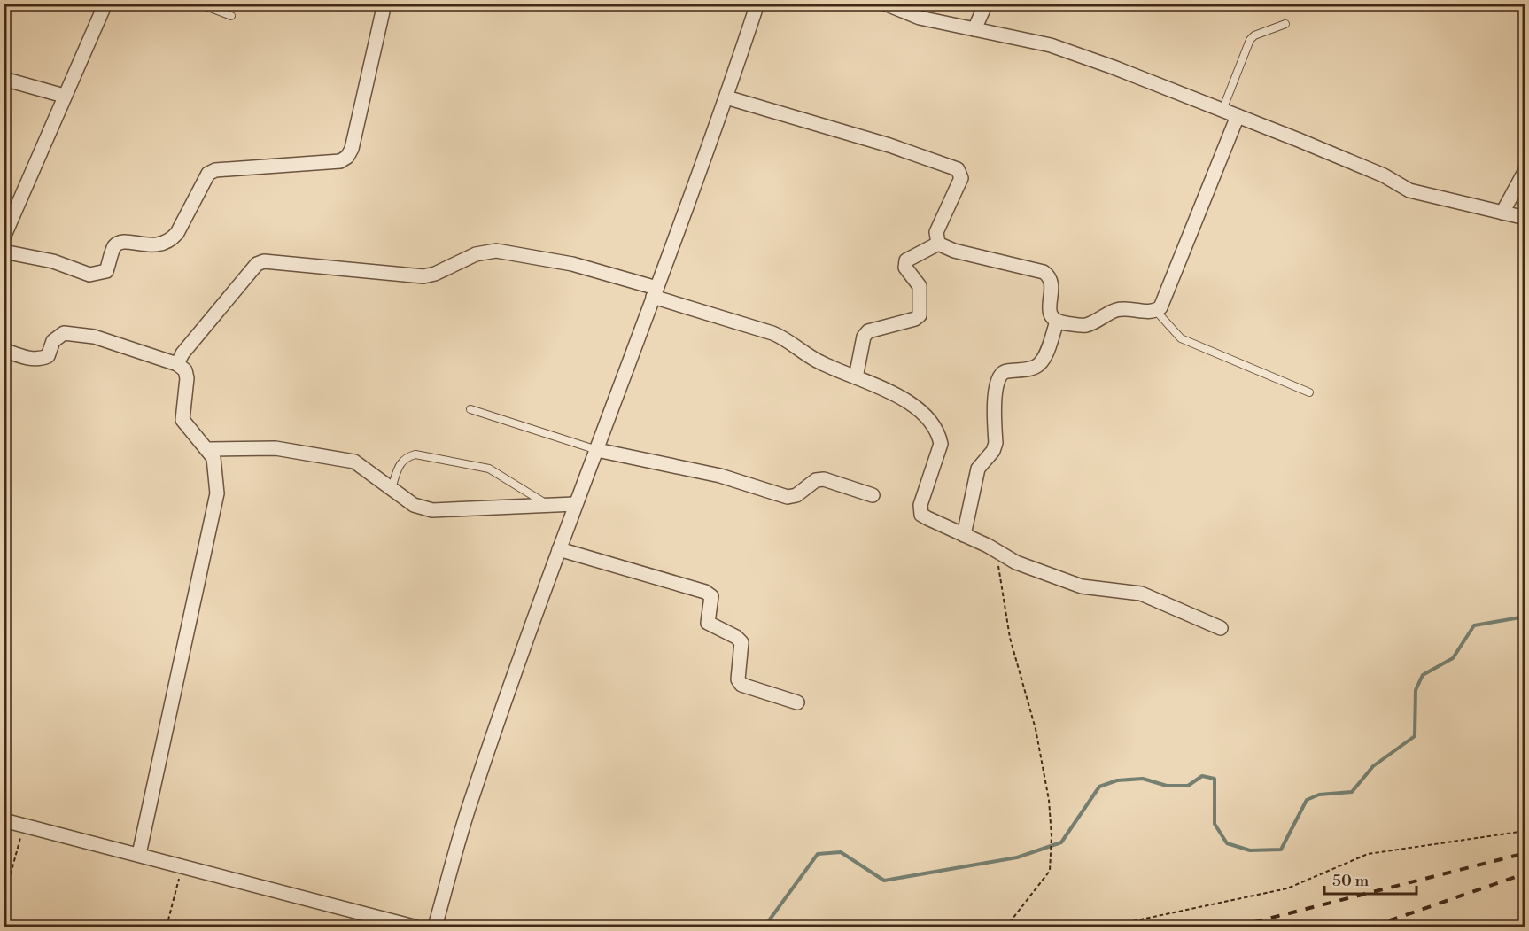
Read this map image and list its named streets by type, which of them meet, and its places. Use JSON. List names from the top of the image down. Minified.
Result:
{"scale_bar":"50 m"}
